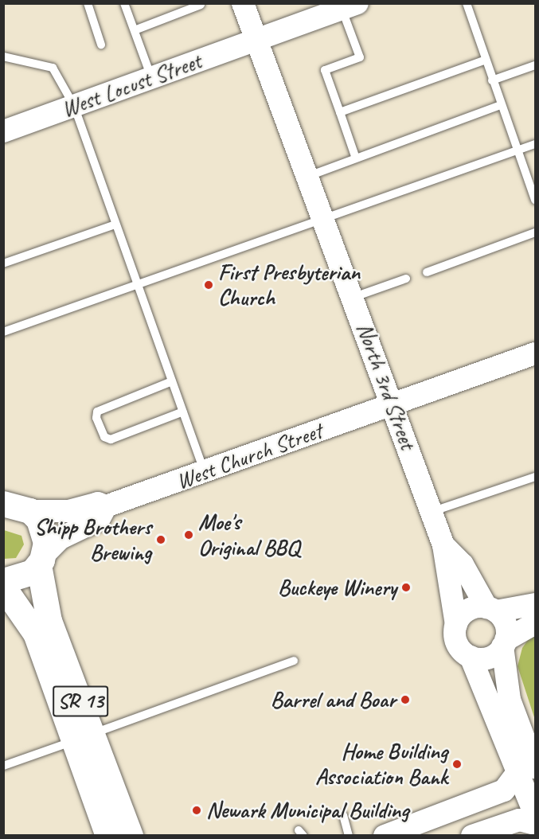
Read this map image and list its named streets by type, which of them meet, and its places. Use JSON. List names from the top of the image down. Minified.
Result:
{"streets":{"main road":["SR 13"],"street":["West Locust Street","North 3rd Street","West Church Street"]},"crossings":[["West Locust Street","North 3rd Street"],["North 3rd Street","West Church Street"]],"places":["First Presbyterian Church","Moe's Original BBQ","Shipp Brothers Brewing","Buckeye Winery","Barrel and Boar","Home Building Association Bank","Newark Municipal Building"]}
